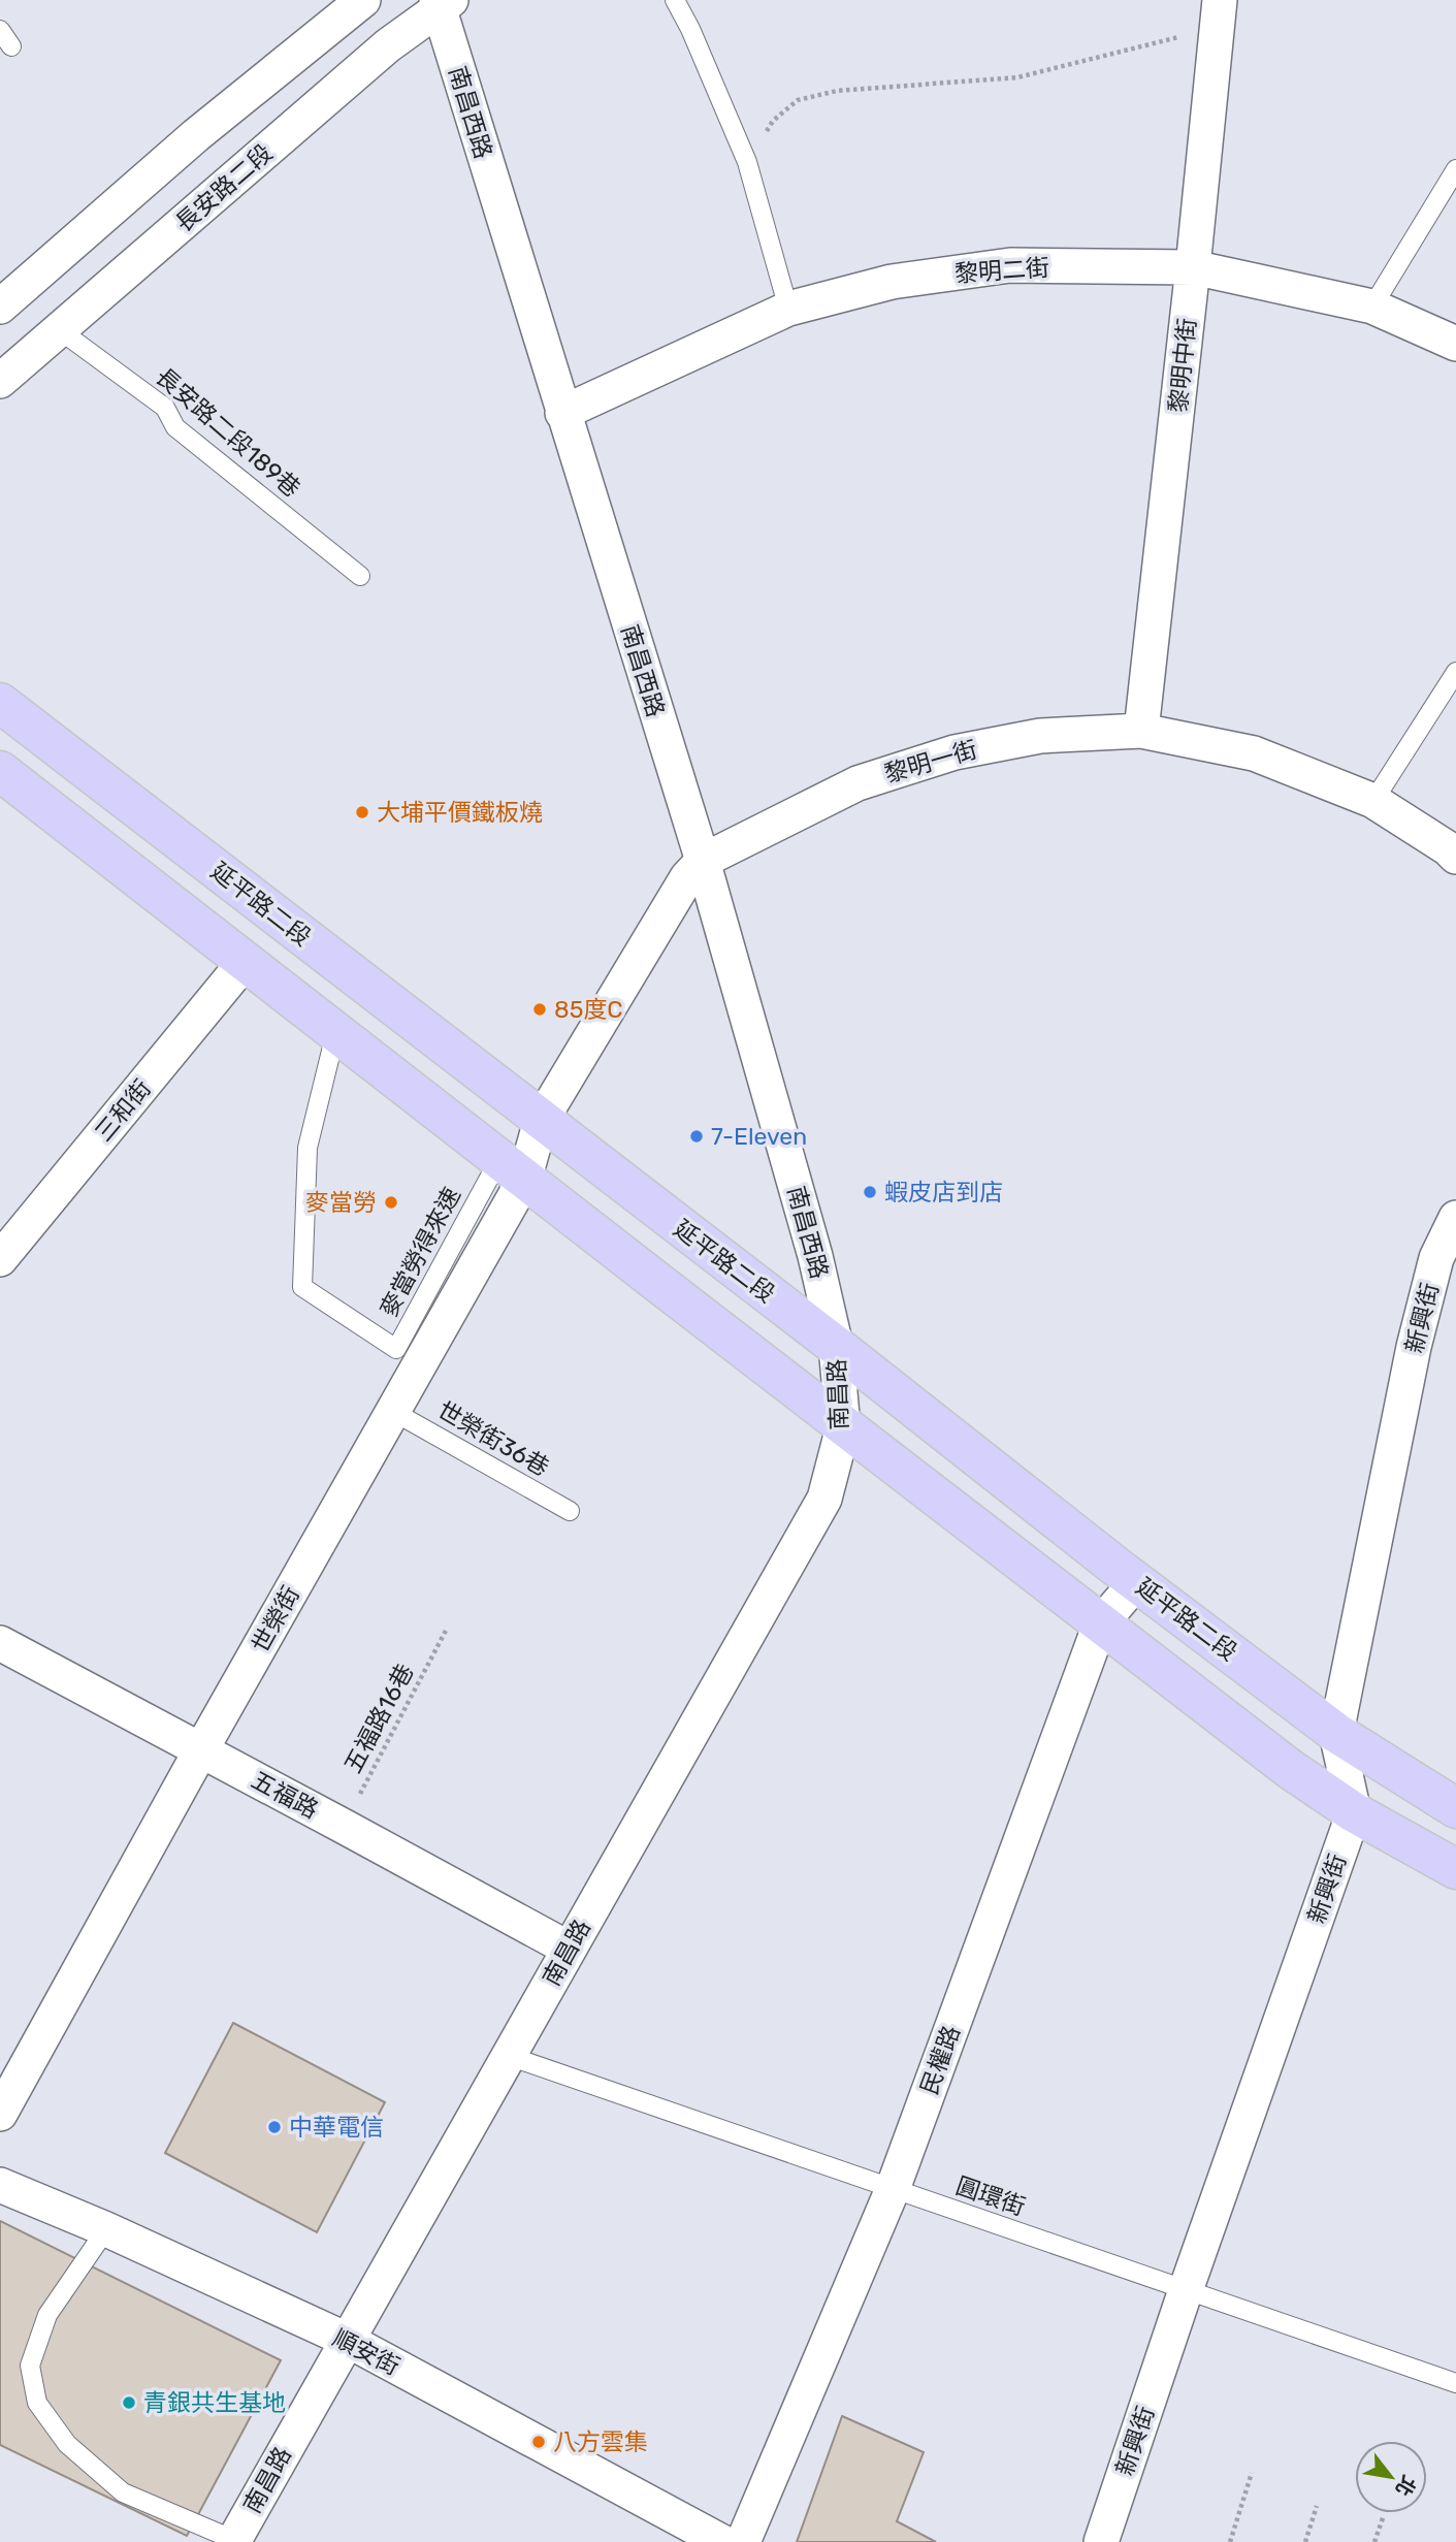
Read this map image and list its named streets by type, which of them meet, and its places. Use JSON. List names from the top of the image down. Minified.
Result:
{"streets":{"main road":["延平路二段"],"street":["南昌西路","長安路二段","黎明二街","黎明中街","黎明一街","三和街","新興街","南昌路","世榮街","五福路","民權路","順安街"],"lane":["長安路二段189巷","麥當勞得來速","世榮街36巷","圓環街"],"path":["五福路16巷"]},"crossings":[["南昌西路","長安路二段"],["南昌西路","黎明二街"],["南昌西路","黎明一街"],["南昌西路","延平路二段"],["南昌西路","南昌路"],["長安路二段","長安路二段189巷"],["黎明二街","黎明中街"],["黎明中街","黎明一街"],["黎明一街","延平路二段"],["黎明一街","世榮街"],["延平路二段","新興街"],["延平路二段","南昌路"],["延平路二段","世榮街"],["延平路二段","民權路"],["麥當勞得來速","世榮街"],["新興街","圓環街"],["南昌路","五福路"],["南昌路","圓環街"],["南昌路","順安街"],["世榮街36巷","世榮街"],["世榮街","五福路"],["五福路16巷","五福路"],["民權路","圓環街"]],"places":["大埔平價鐵板燒","85度C","7-Eleven","蝦皮店到店","麥當勞","中華電信","青銀共生基地","八方雲集"],"north":"bottom right"}
